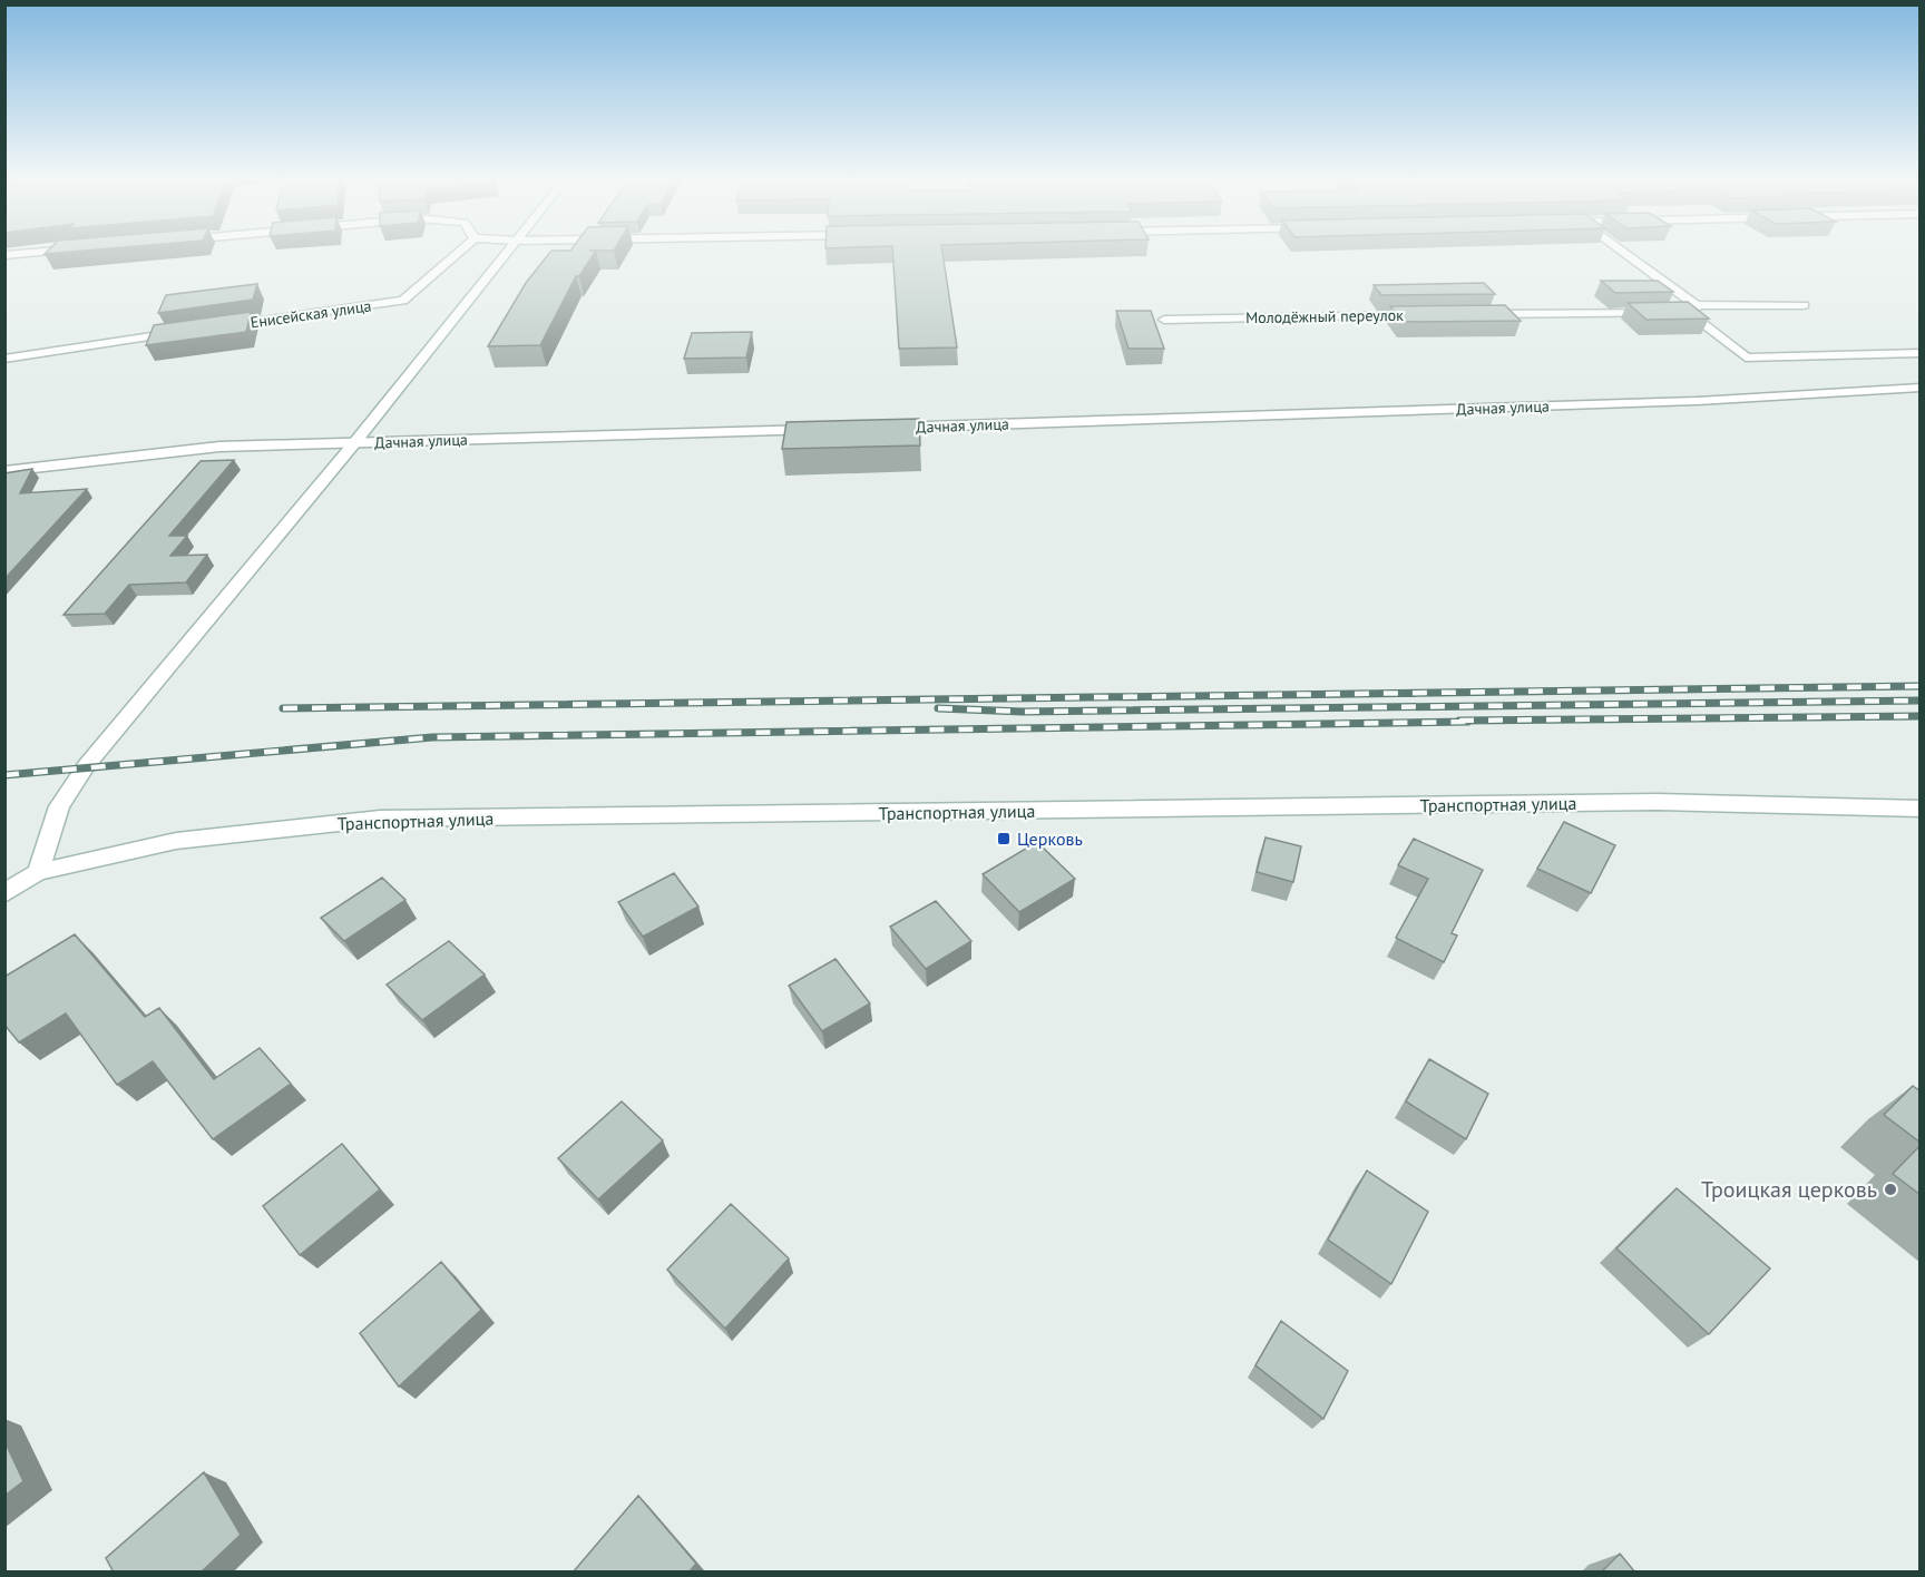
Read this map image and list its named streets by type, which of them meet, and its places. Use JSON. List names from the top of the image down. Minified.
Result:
{"streets":{"street":["Енисейская улица","Молодёжный переулок","Дачная улица","Транспортная улица"]},"places":{"transit":["Церковь"],"other":["Троицкая церковь"]}}
